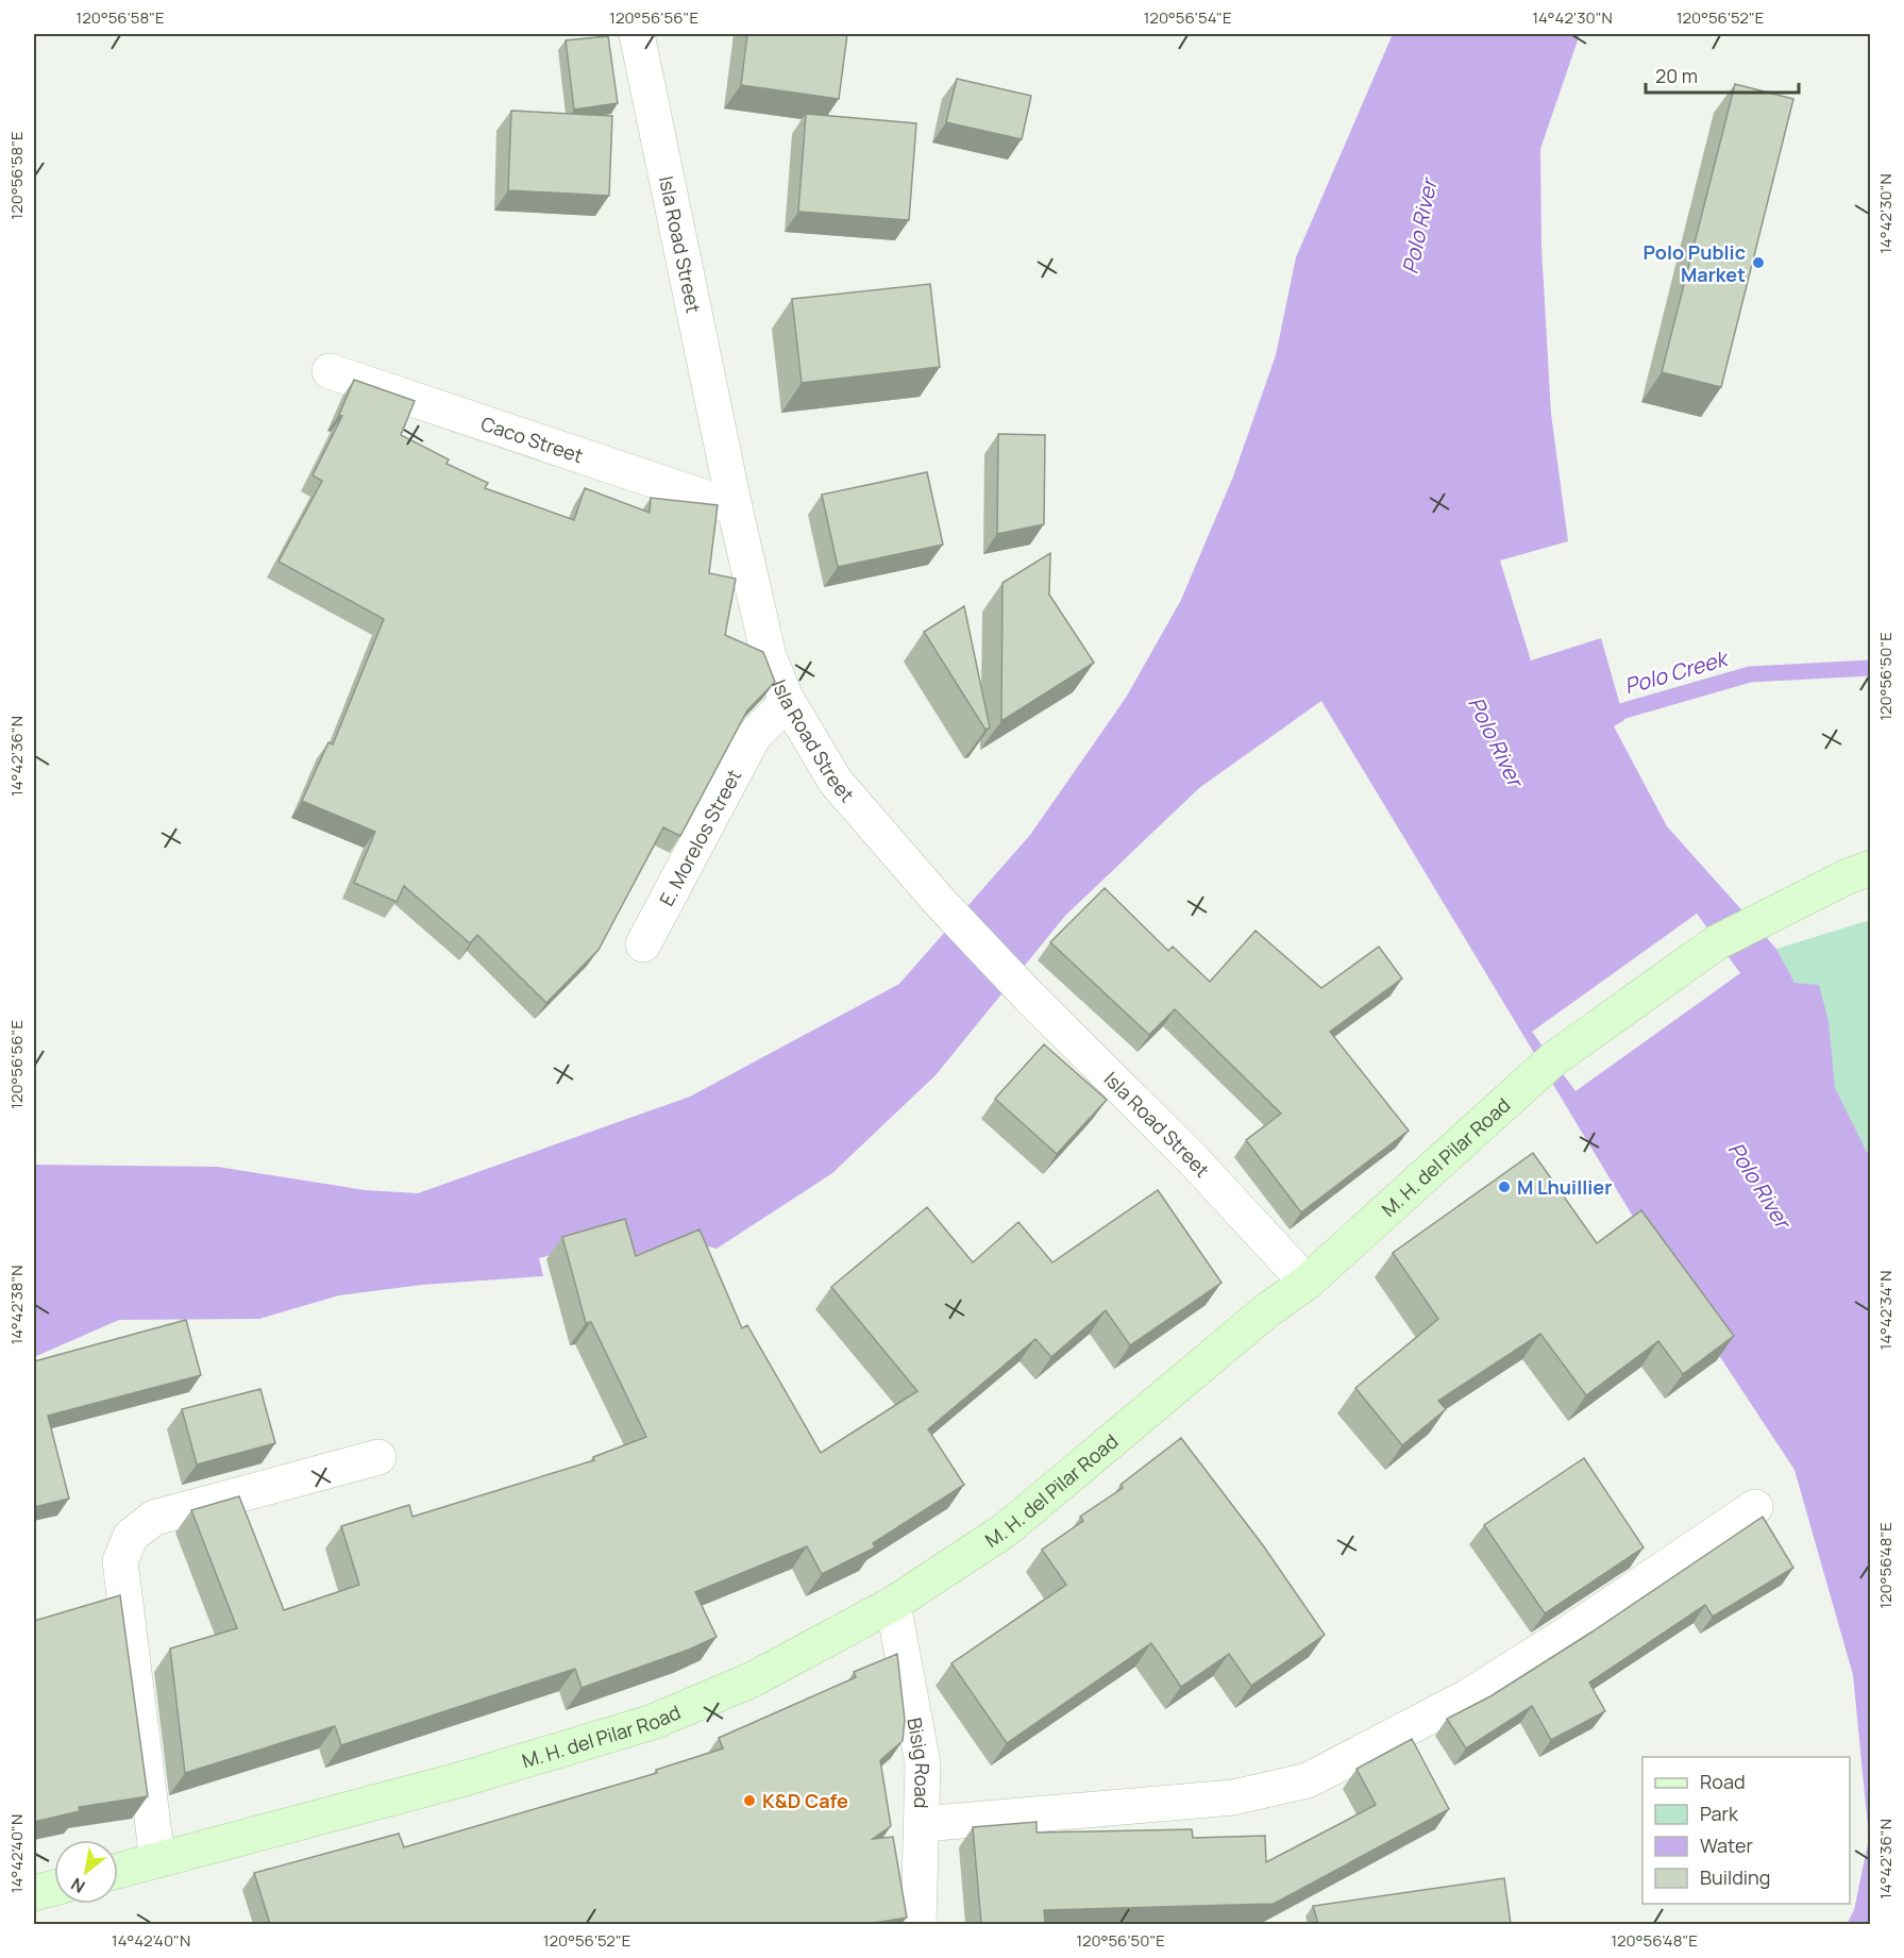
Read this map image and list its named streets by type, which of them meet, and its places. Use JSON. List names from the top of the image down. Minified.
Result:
{"streets":{"main road":["M. H. del Pilar Road"],"street":["Isla Road Street","Caco Street","E. Morelos Street","Bisig Road"]},"crossings":[["Isla Road Street","Caco Street"],["Isla Road Street","E. Morelos Street"],["Isla Road Street","M. H. del Pilar Road"],["M. H. del Pilar Road","Bisig Road"]],"water":["Polo River","Polo Creek"],"places":["Polo Public Market","M Lhuillier","K&D Cafe"],"legend":["Road","Park","Water","Building"],"scale_bar":"20 m","north":"bottom left","coordinates":["120°56'58\"E","120°56'56\"E","120°56'54\"E","14°42'30\"N","120°56'52\"E","120°56'50\"E","14°42'36\"N","14°42'38\"N","14°42'34\"N","120°56'48\"E","14°42'40\"N"]}
